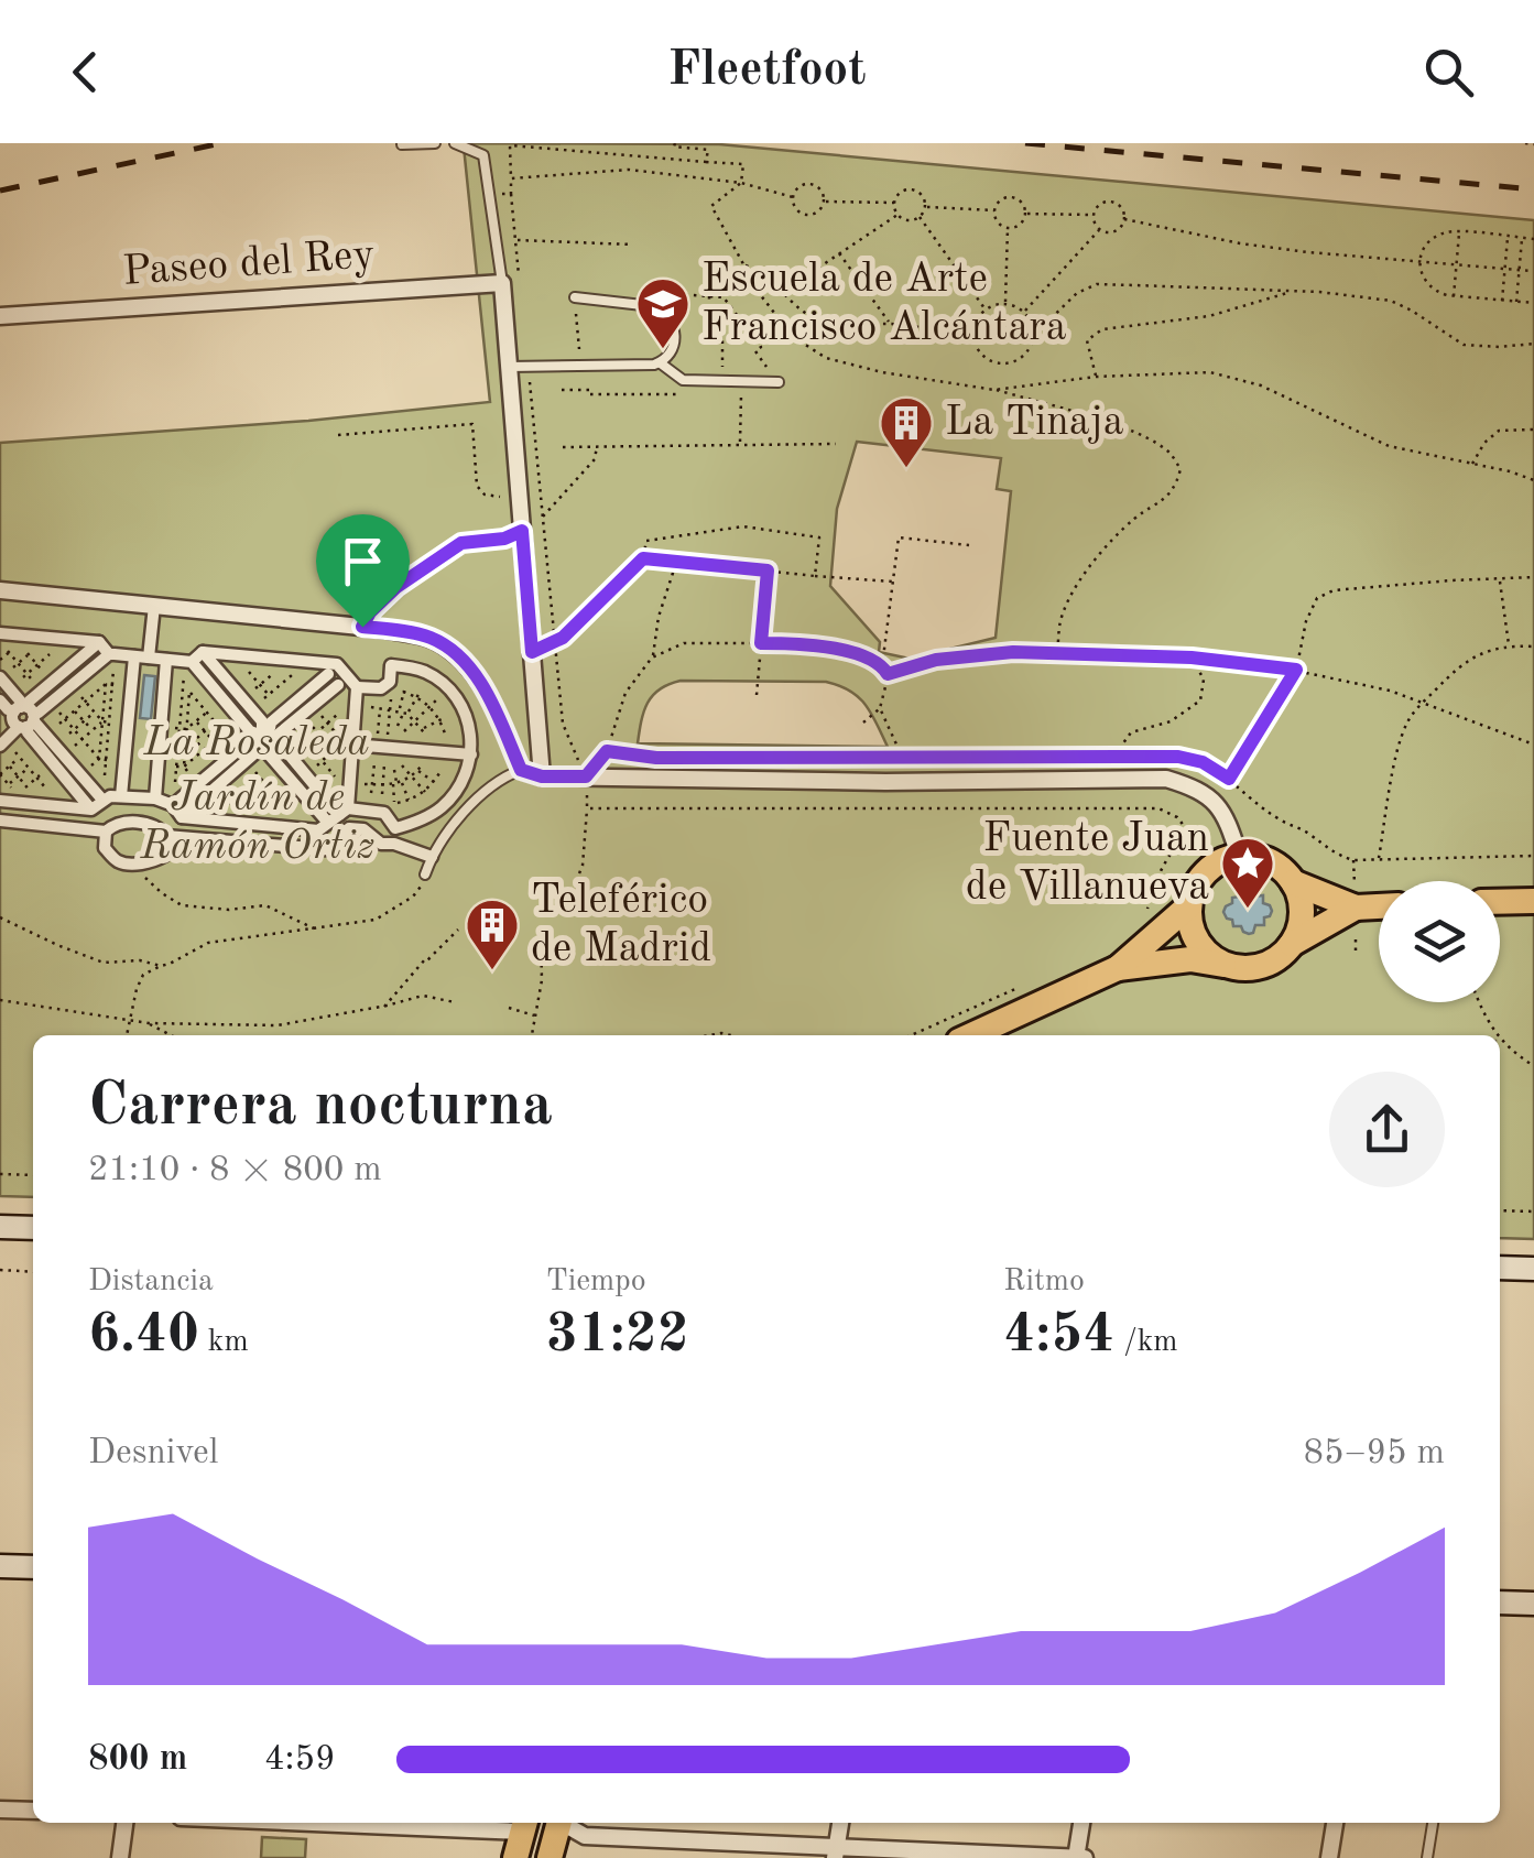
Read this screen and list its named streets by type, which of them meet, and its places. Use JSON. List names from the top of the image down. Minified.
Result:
{"streets":{"street":["Paseo del Rey"]},"parks":["La Rosaleda","Jardín de Ramón Ortiz"],"places":{"school or university":["Escuela de Arte Francisco Alcántara"],"building":["La Tinaja","Teleférico de Madrid"],"place":["Fuente Juan de Villanueva"]},"page":{"header":"Fleetfoot","heading":["Carrera nocturna","21:10 · 8 × 800 m"],"stats":[["Distancia","6.40 km"],["Tiempo","31:22"],["Ritmo","4:54 /km"]],"chart":["Desnivel","85–95 m"],"list":[{"name":"800 m","note":"4:59"}]}}
